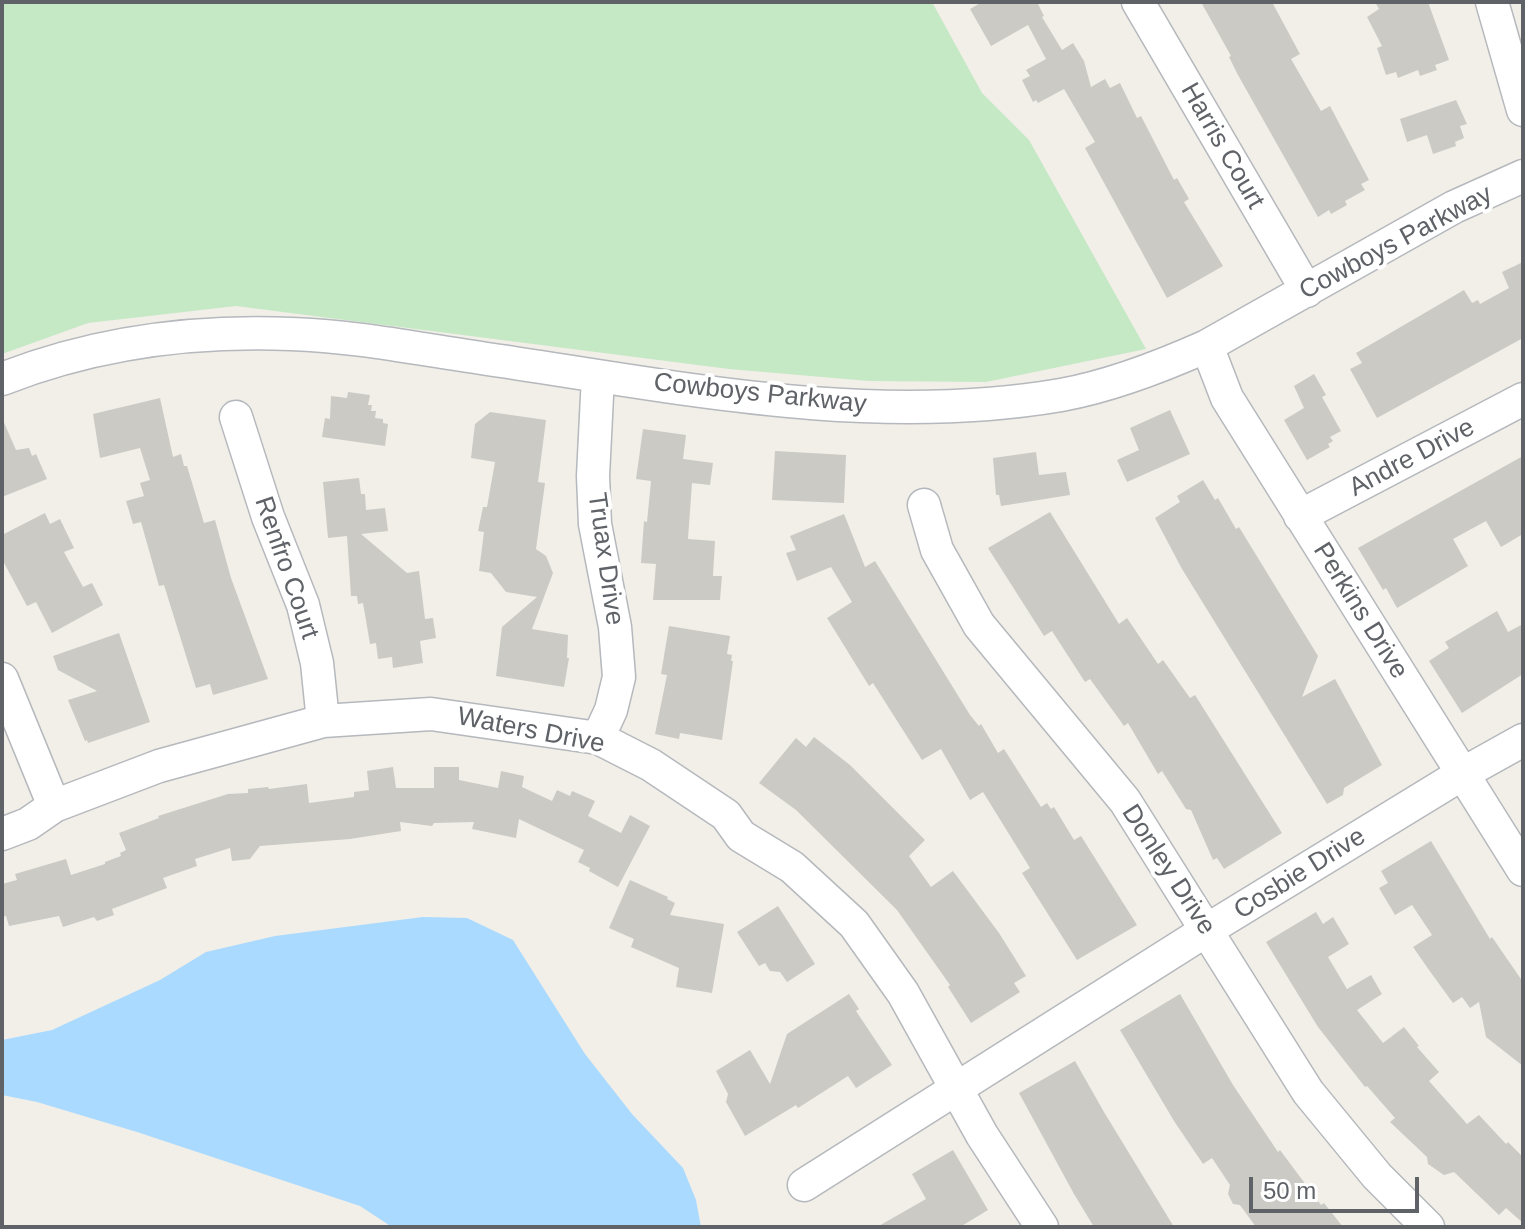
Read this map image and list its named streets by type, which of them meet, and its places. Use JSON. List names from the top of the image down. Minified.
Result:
{"streets":{"street":["Harris Court","Cowboys Parkway","Andre Drive","Truax Drive","Renfro Court","Perkins Drive","Waters Drive","Donley Drive","Cosbie Drive"]},"crossings":[["Harris Court","Cowboys Parkway"],["Cowboys Parkway","Truax Drive"],["Cowboys Parkway","Perkins Drive"],["Andre Drive","Perkins Drive"],["Truax Drive","Waters Drive"],["Renfro Court","Waters Drive"],["Perkins Drive","Cosbie Drive"],["Waters Drive","Cosbie Drive"],["Donley Drive","Cosbie Drive"]],"scale_bar":"50 m"}
